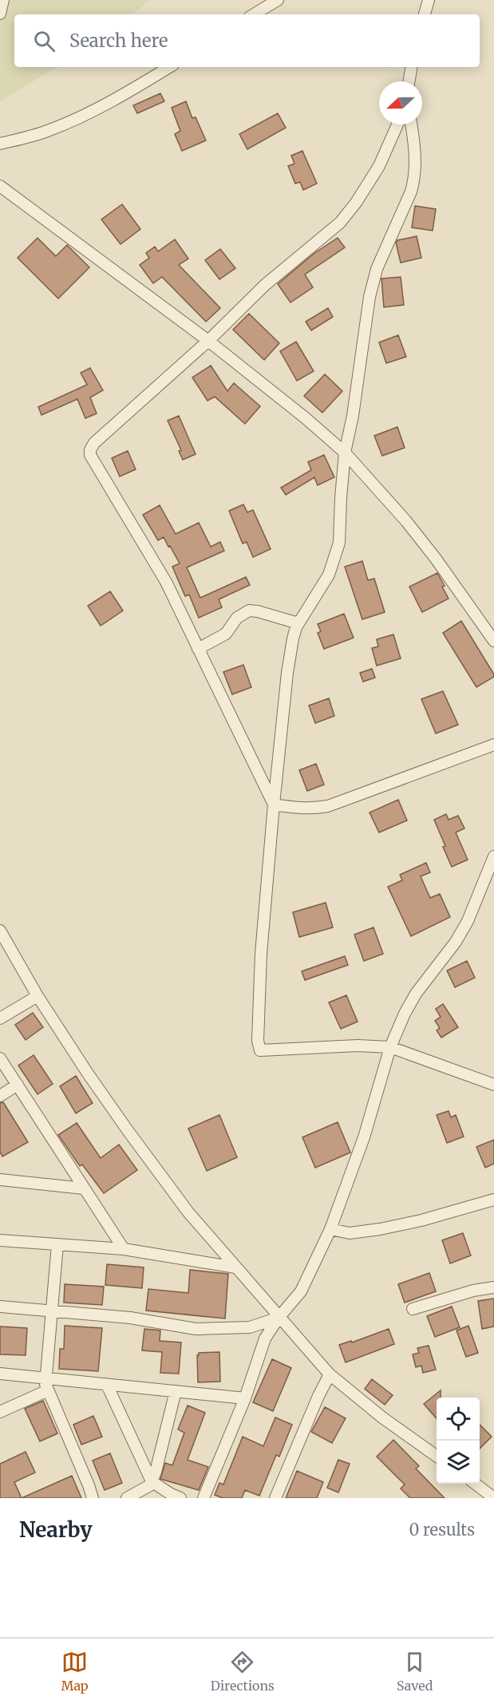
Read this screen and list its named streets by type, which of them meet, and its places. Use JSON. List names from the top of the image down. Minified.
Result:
{"north":"left","page":{"search":"Search here","heading":["Nearby","0 results"],"nav":["Map","Directions","Saved"]}}
